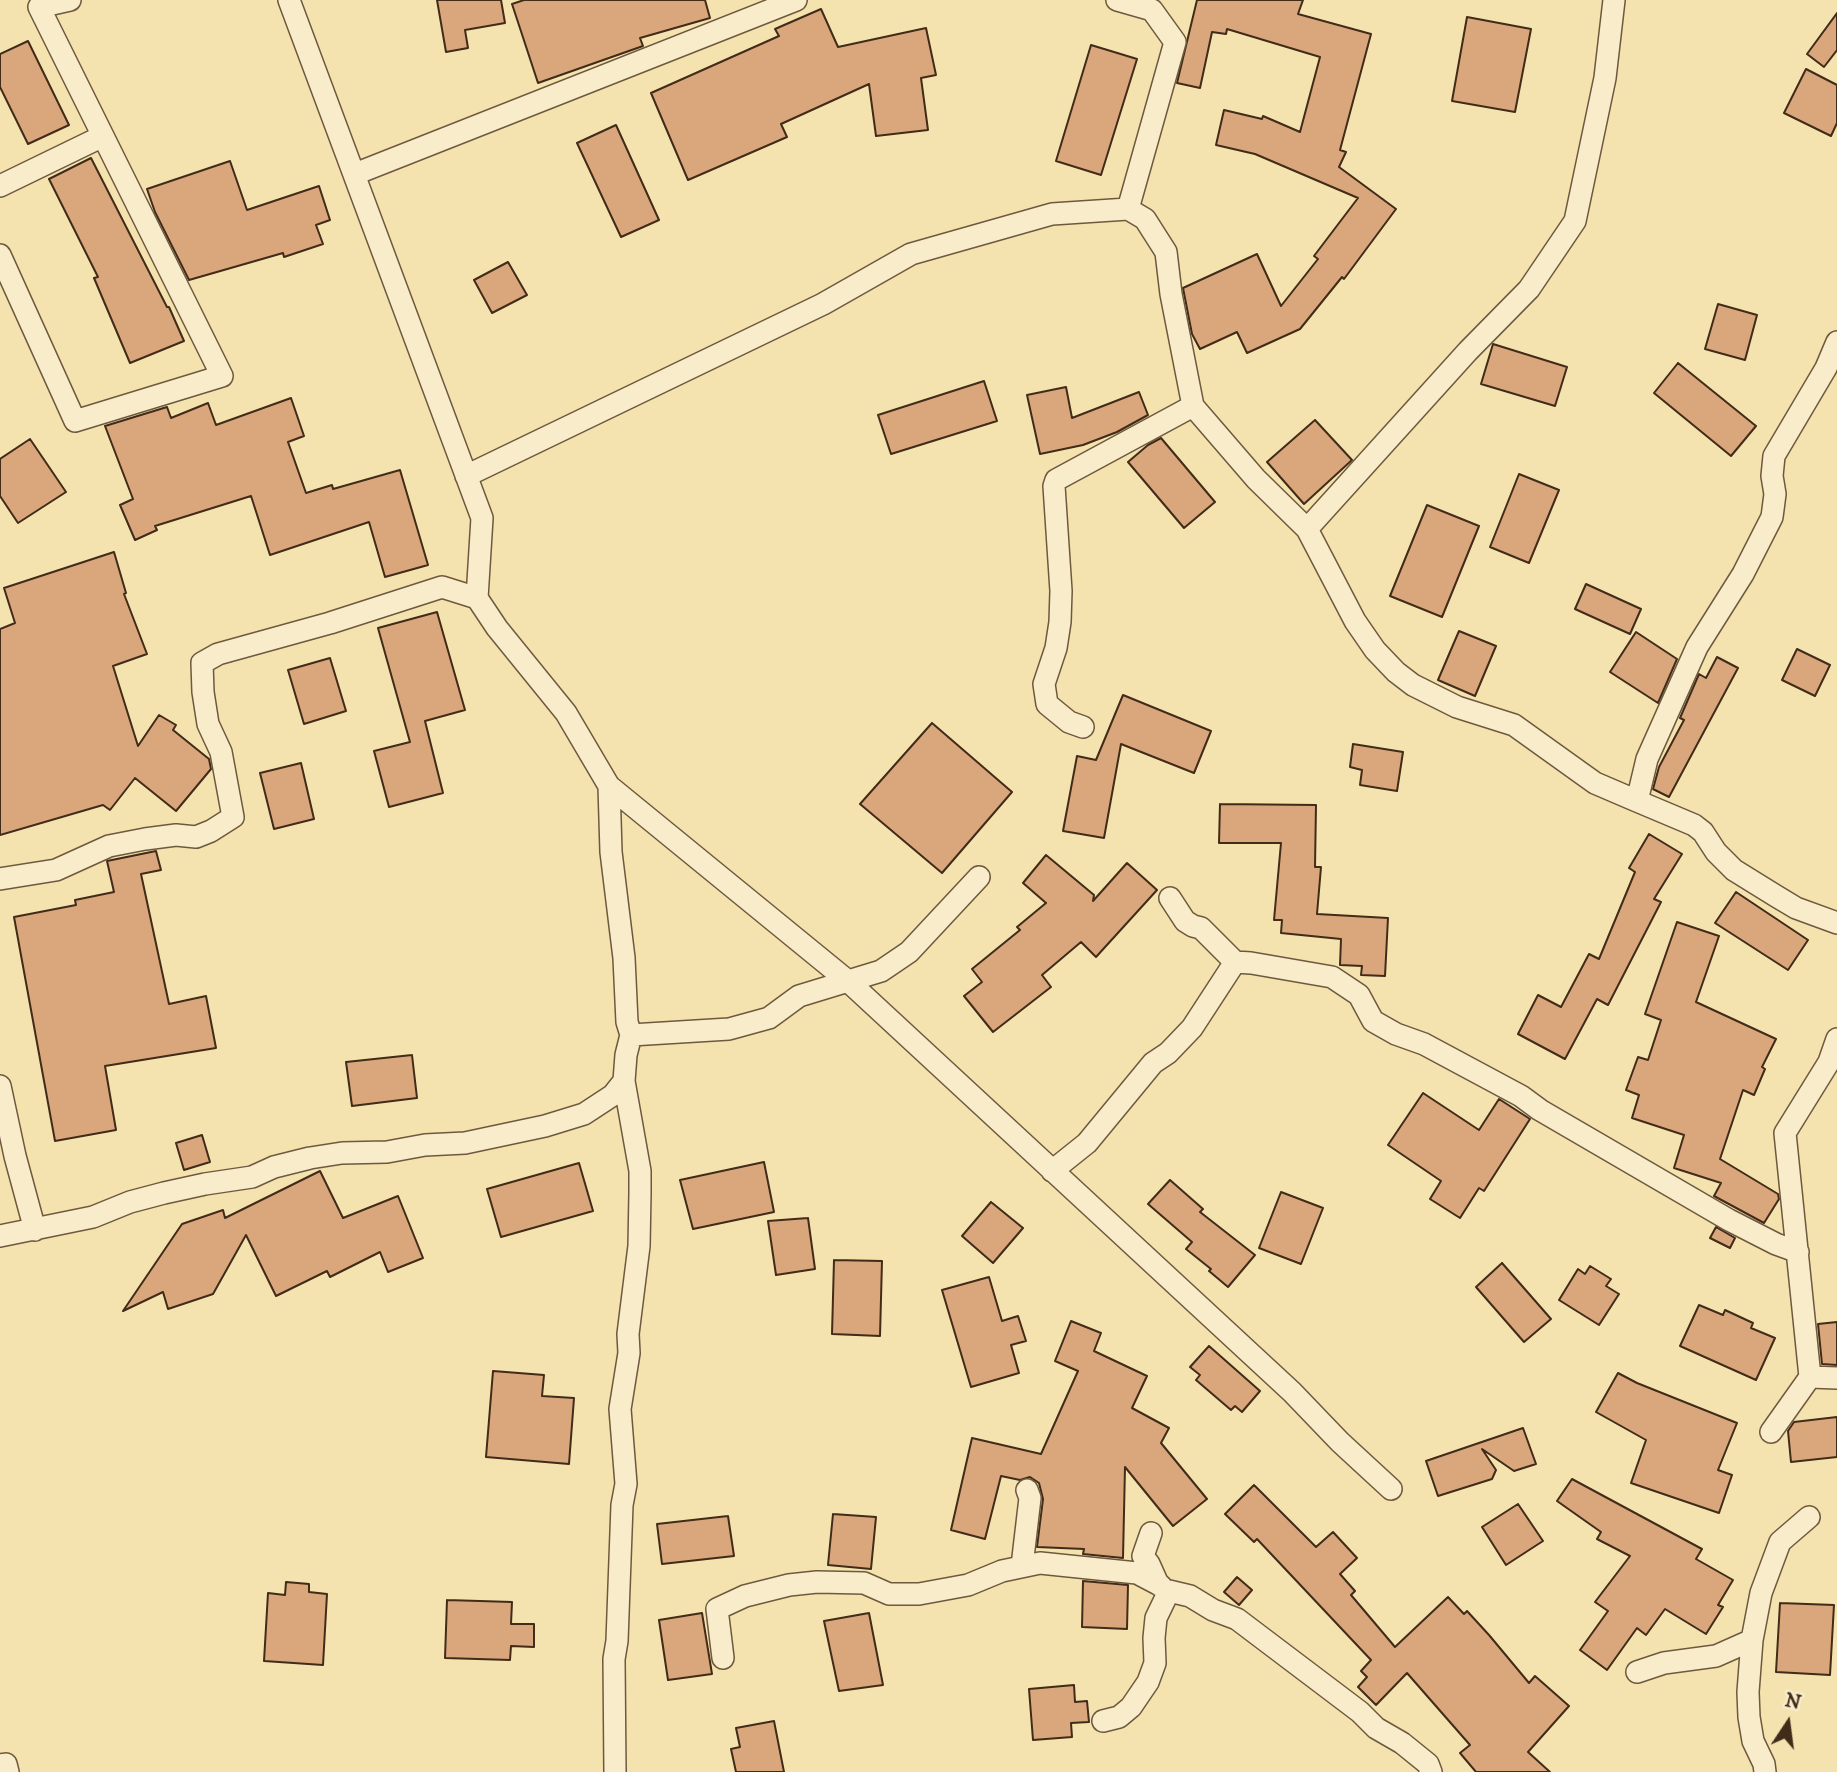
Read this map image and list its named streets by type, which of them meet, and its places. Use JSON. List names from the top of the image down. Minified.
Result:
{"north":"top"}
